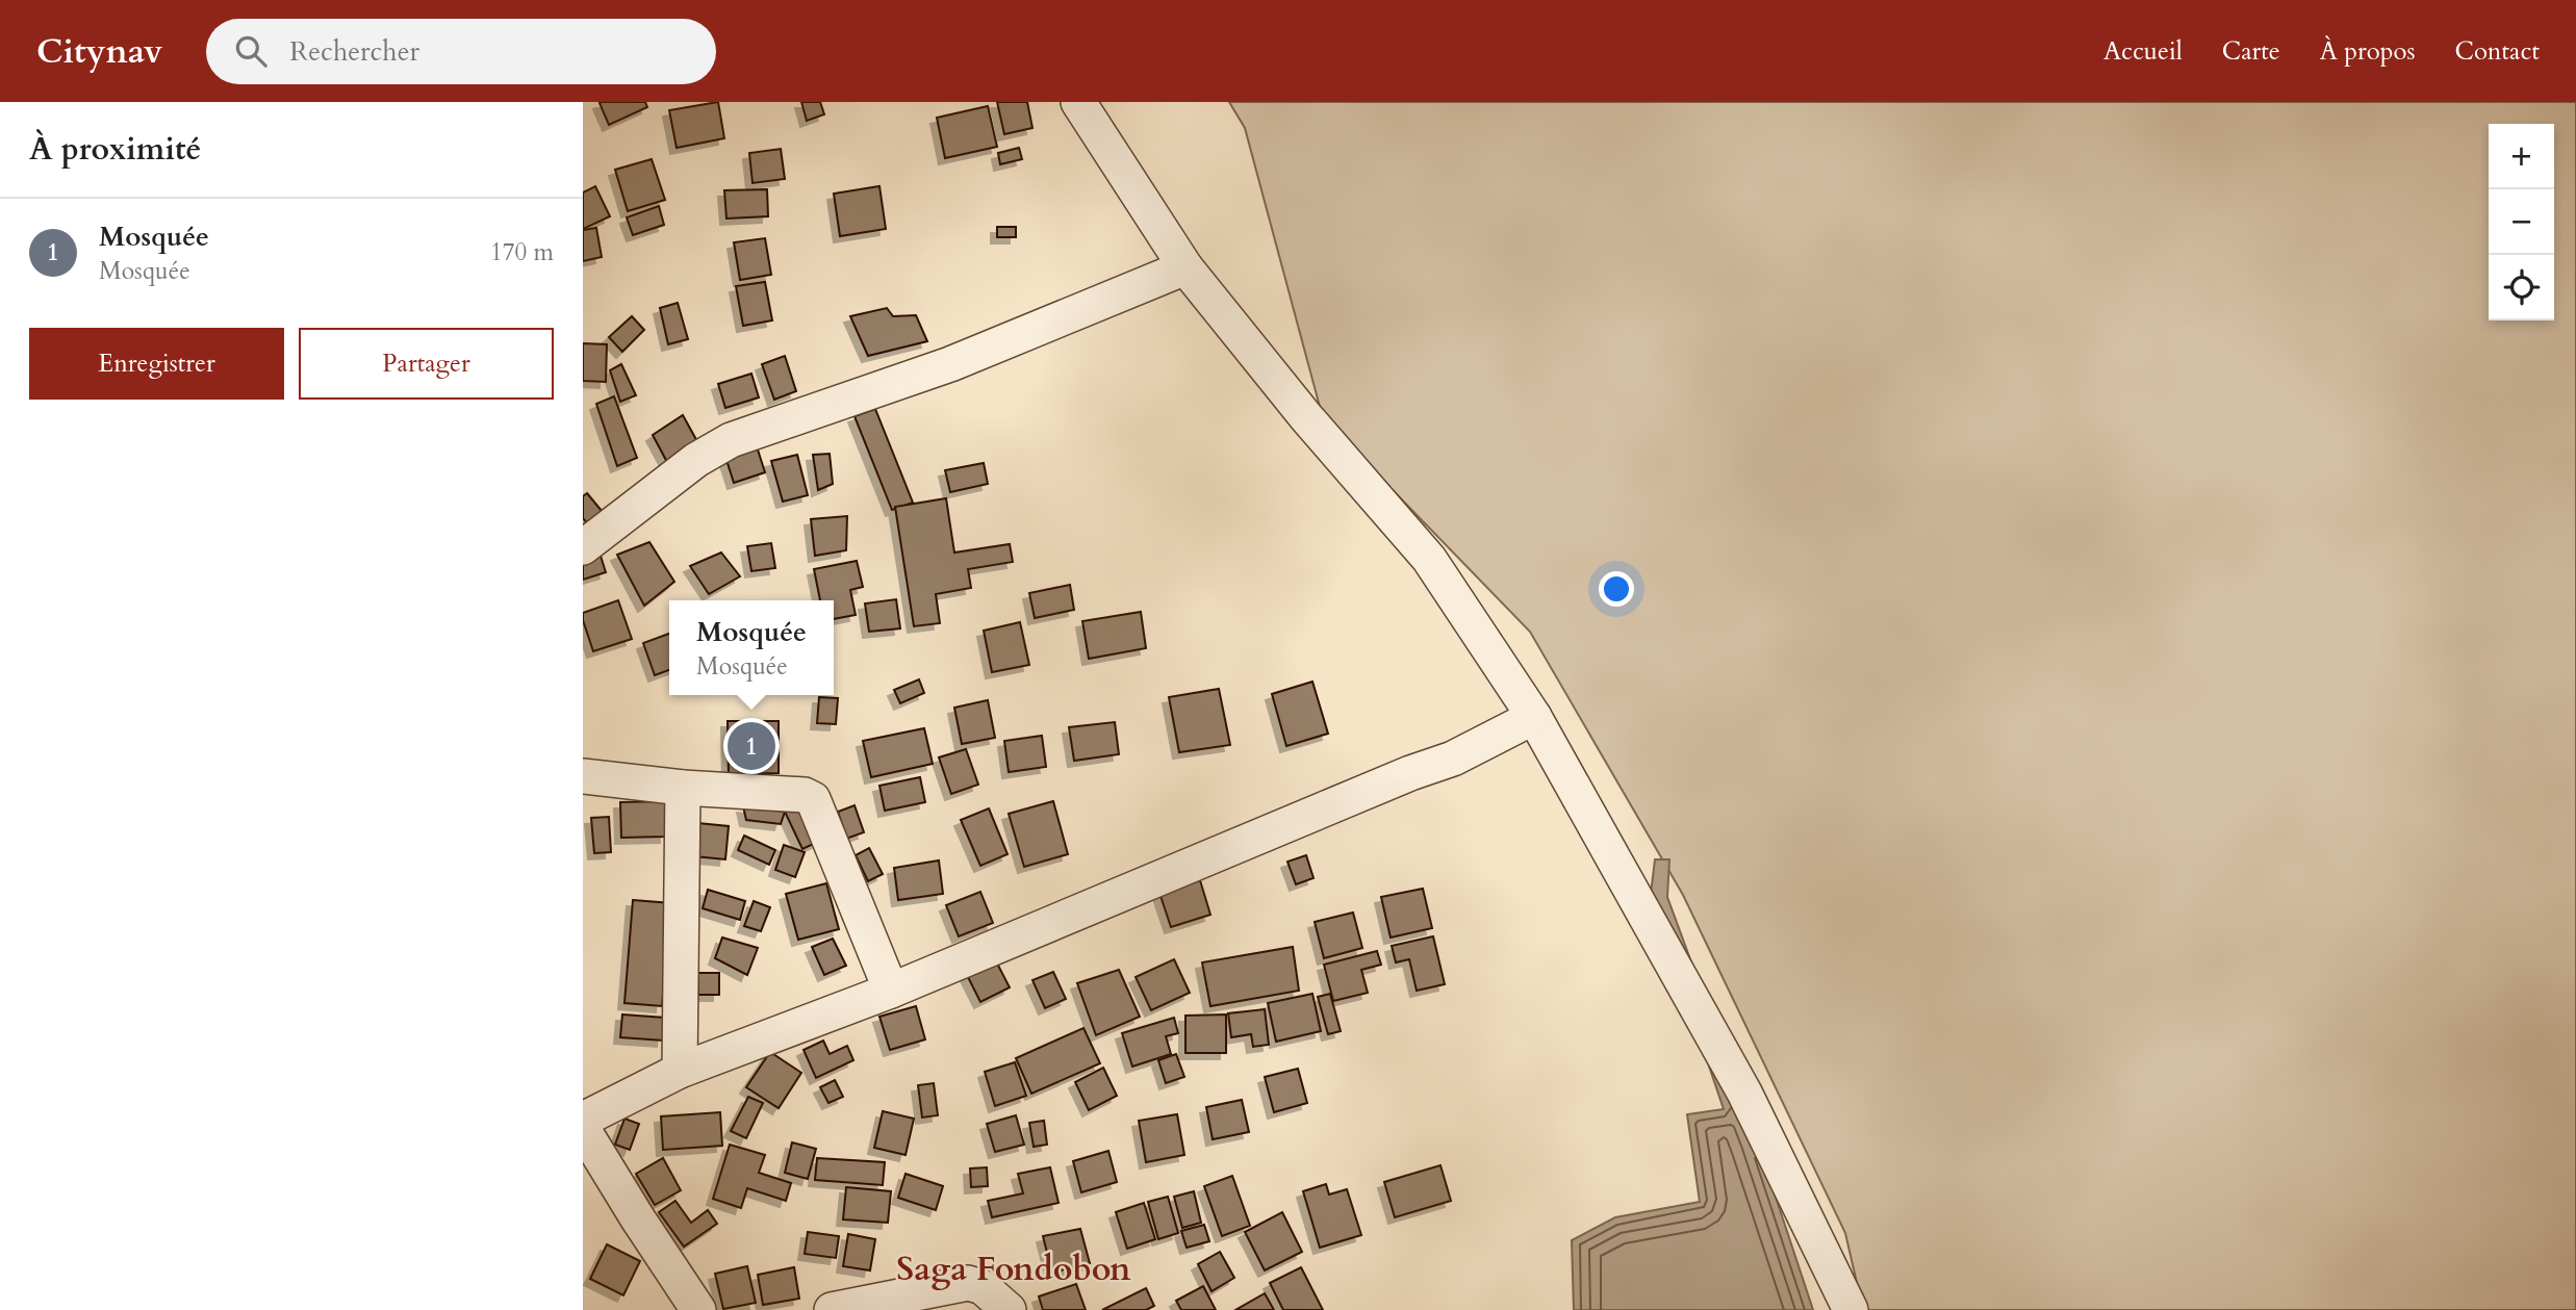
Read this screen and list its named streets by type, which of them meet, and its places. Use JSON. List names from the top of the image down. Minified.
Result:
{"districts":["Saga Fondobon"],"page":{"header":"Citynav","search":"Rechercher","nav":["Accueil","Carte","À propos","Contact"],"heading":"À proximité","map_buttons":["+","−"],"list":[{"mark":"1","name":"Mosquée","note":"Mosquée","value":"170 m"}],"buttons":["Enregistrer","Partager"],"popup":["Mosquée","Mosquée"],"pins":"1"}}
